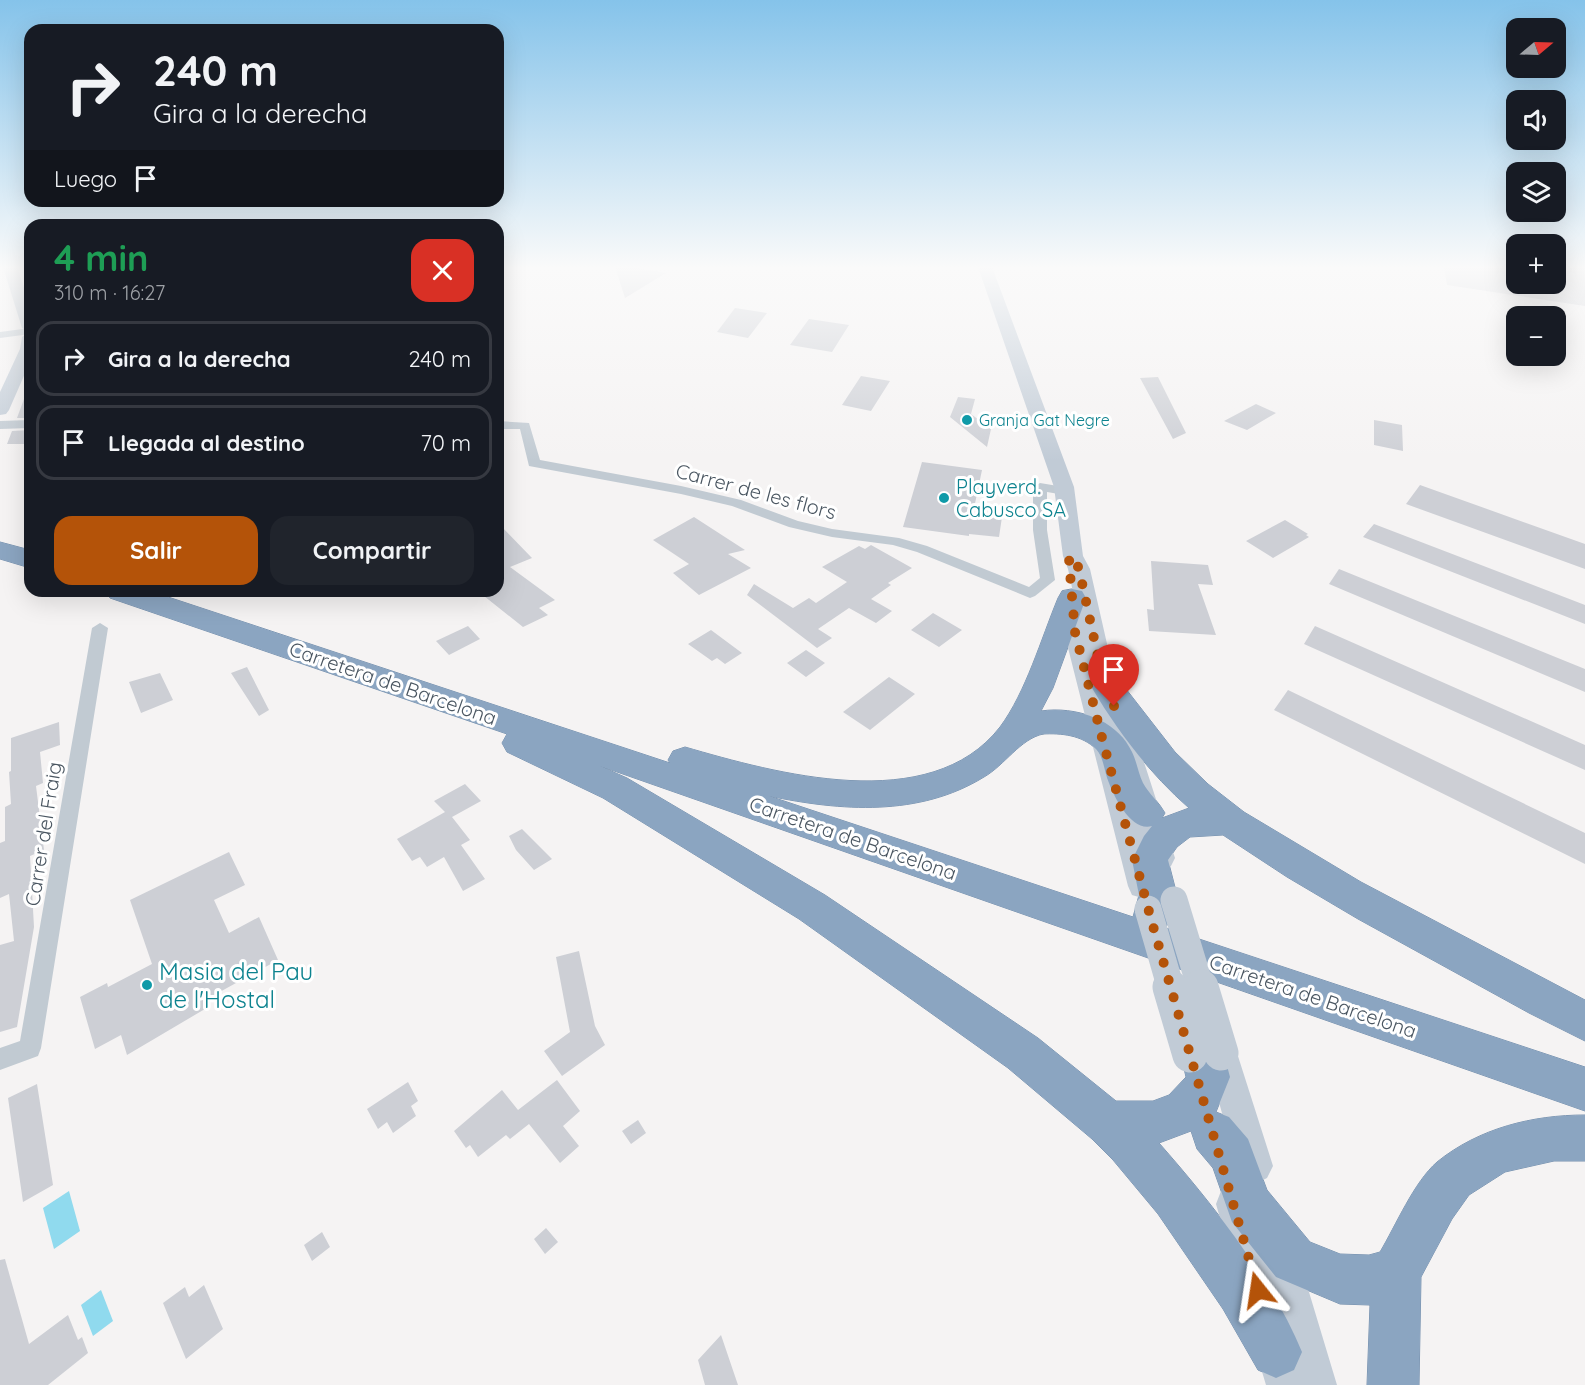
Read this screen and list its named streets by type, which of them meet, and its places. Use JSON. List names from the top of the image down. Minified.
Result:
{"streets":{"highway":["Carretera de Barcelona"],"street":["Carrer de les flors","Carrer del Fraig"]},"places":["Granja Gat Negre","Playverd. Cabusco SA","Masia del Pau de l'Hostal"],"north":"right","page":{"map_buttons":["+","−"],"turn":["240 m","Gira a la derecha"],"then":"Luego","heading":["4 min","310 m · 16:27"],"list":[{"name":"Gira a la derecha","value":"240 m"},{"name":"Llegada al destino","value":"70 m"}],"buttons":["Salir","Compartir"]}}
